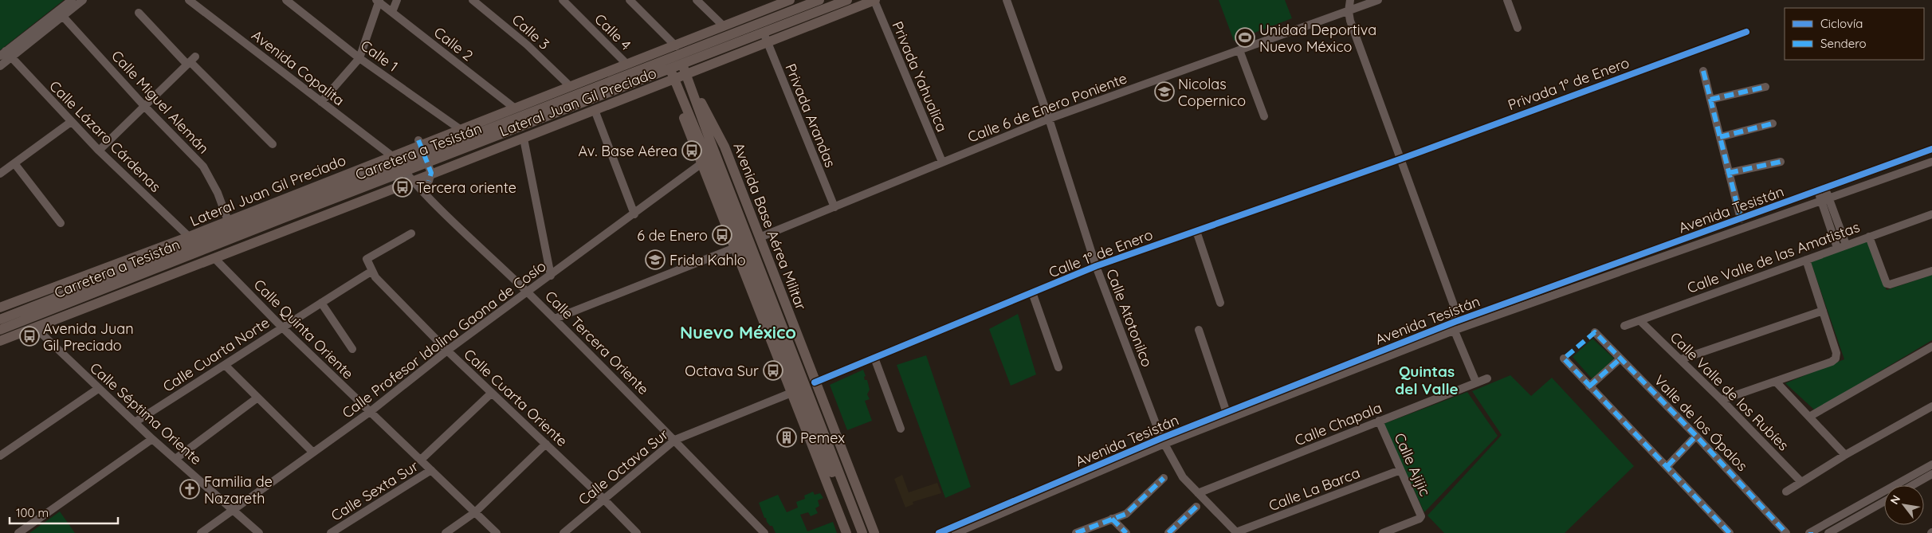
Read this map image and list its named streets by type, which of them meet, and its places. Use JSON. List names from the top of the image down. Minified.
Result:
{"streets":{"main road":["Lateral Juan Gil Preciado","Carretera a Tesistán","Avenida Base Aérea Militar"],"street":["Calle 3","Calle 4","Calle 2","Calle 1","Avenida Copalita","Privada Yahualica","Privada 1° de Enero","Calle Miguel Alemán","Calle 6 de Enero Poniente","Privada Arandas","Calle Lázaro Cárdenas","Avenida Tesistán","Calle 1° de Enero","Calle Valle de las Amatistas","Calle Atotonilco","Calle Quinta Oriente","Calle Profesor Idolina Gaona de Cosío","Calle Tercera Oriente","Calle Cuarta Norte","Calle Valle de los Rubíes","Calle Cuarta Oriente","Calle Séptima Oriente","Valle de los Ópalos","Calle Chapala","Calle Ajijic","Calle Octava Sur","Calle La Barca","Calle Sexta Sur"]},"crossings":[["Calle 3","Lateral Juan Gil Preciado"],["Calle 4","Lateral Juan Gil Preciado"],["Calle 2","Lateral Juan Gil Preciado"],["Calle 1","Lateral Juan Gil Preciado"],["Avenida Copalita","Lateral Juan Gil Preciado"],["Avenida Copalita","Calle Tercera Oriente"],["Privada Yahualica","Lateral Juan Gil Preciado"],["Privada Yahualica","Calle 6 de Enero Poniente"],["Privada 1° de Enero","Calle 1° de Enero"],["Calle Miguel Alemán","Lateral Juan Gil Preciado"],["Lateral Juan Gil Preciado","Privada Arandas"],["Lateral Juan Gil Preciado","Calle Lázaro Cárdenas"],["Lateral Juan Gil Preciado","Carretera a Tesistán"],["Lateral Juan Gil Preciado","Avenida Base Aérea Militar"],["Lateral Juan Gil Preciado","Calle Quinta Oriente"],["Lateral Juan Gil Preciado","Calle Tercera Oriente"],["Lateral Juan Gil Preciado","Calle Séptima Oriente"],["Calle 6 de Enero Poniente","Privada Arandas"],["Calle 6 de Enero Poniente","Avenida Base Aérea Militar"],["Calle 6 de Enero Poniente","Calle Atotonilco"],["Privada Arandas","Carretera a Tesistán"],["Carretera a Tesistán","Avenida Base Aérea Militar"],["Carretera a Tesistán","Calle Tercera Oriente"],["Avenida Tesistán","Calle Atotonilco"],["Avenida Base Aérea Militar","Calle 1° de Enero"],["Calle 1° de Enero","Calle Atotonilco"],["Calle Valle de las Amatistas","Calle Valle de los Rubíes"],["Calle Atotonilco","Calle Chapala"],["Calle Atotonilco","Calle La Barca"],["Calle Quinta Oriente","Calle Profesor Idolina Gaona de Cosío"],["Calle Quinta Oriente","Calle Cuarta Norte"],["Calle Quinta Oriente","Calle Sexta Sur"],["Calle Profesor Idolina Gaona de Cosío","Calle Tercera Oriente"],["Calle Profesor Idolina Gaona de Cosío","Calle Cuarta Oriente"],["Calle Profesor Idolina Gaona de Cosío","Calle Séptima Oriente"],["Calle Tercera Oriente","Calle Octava Sur"],["Calle Cuarta Norte","Calle Cuarta Oriente"],["Calle Cuarta Norte","Calle Séptima Oriente"],["Calle Cuarta Oriente","Calle Octava Sur"],["Calle Cuarta Oriente","Calle Sexta Sur"],["Calle Chapala","Calle Ajijic"],["Calle Ajijic","Calle La Barca"]],"districts":["Nuevo México","Quintas del Valle"],"places":{"sports":["Unidad Deportiva Nuevo México"],"school or university":["Nicolas Copernico","Frida Kahlo"],"bus stop":["Av. Base Aérea","Tercera oriente","6 de Enero","Avenida Juan Gil Preciado","Octava Sur"],"building":["Pemex"],"church":["Familia de Nazareth"]},"legend":["Ciclovía","Sendero"],"scale_bar":"100 m","north":"top left"}
